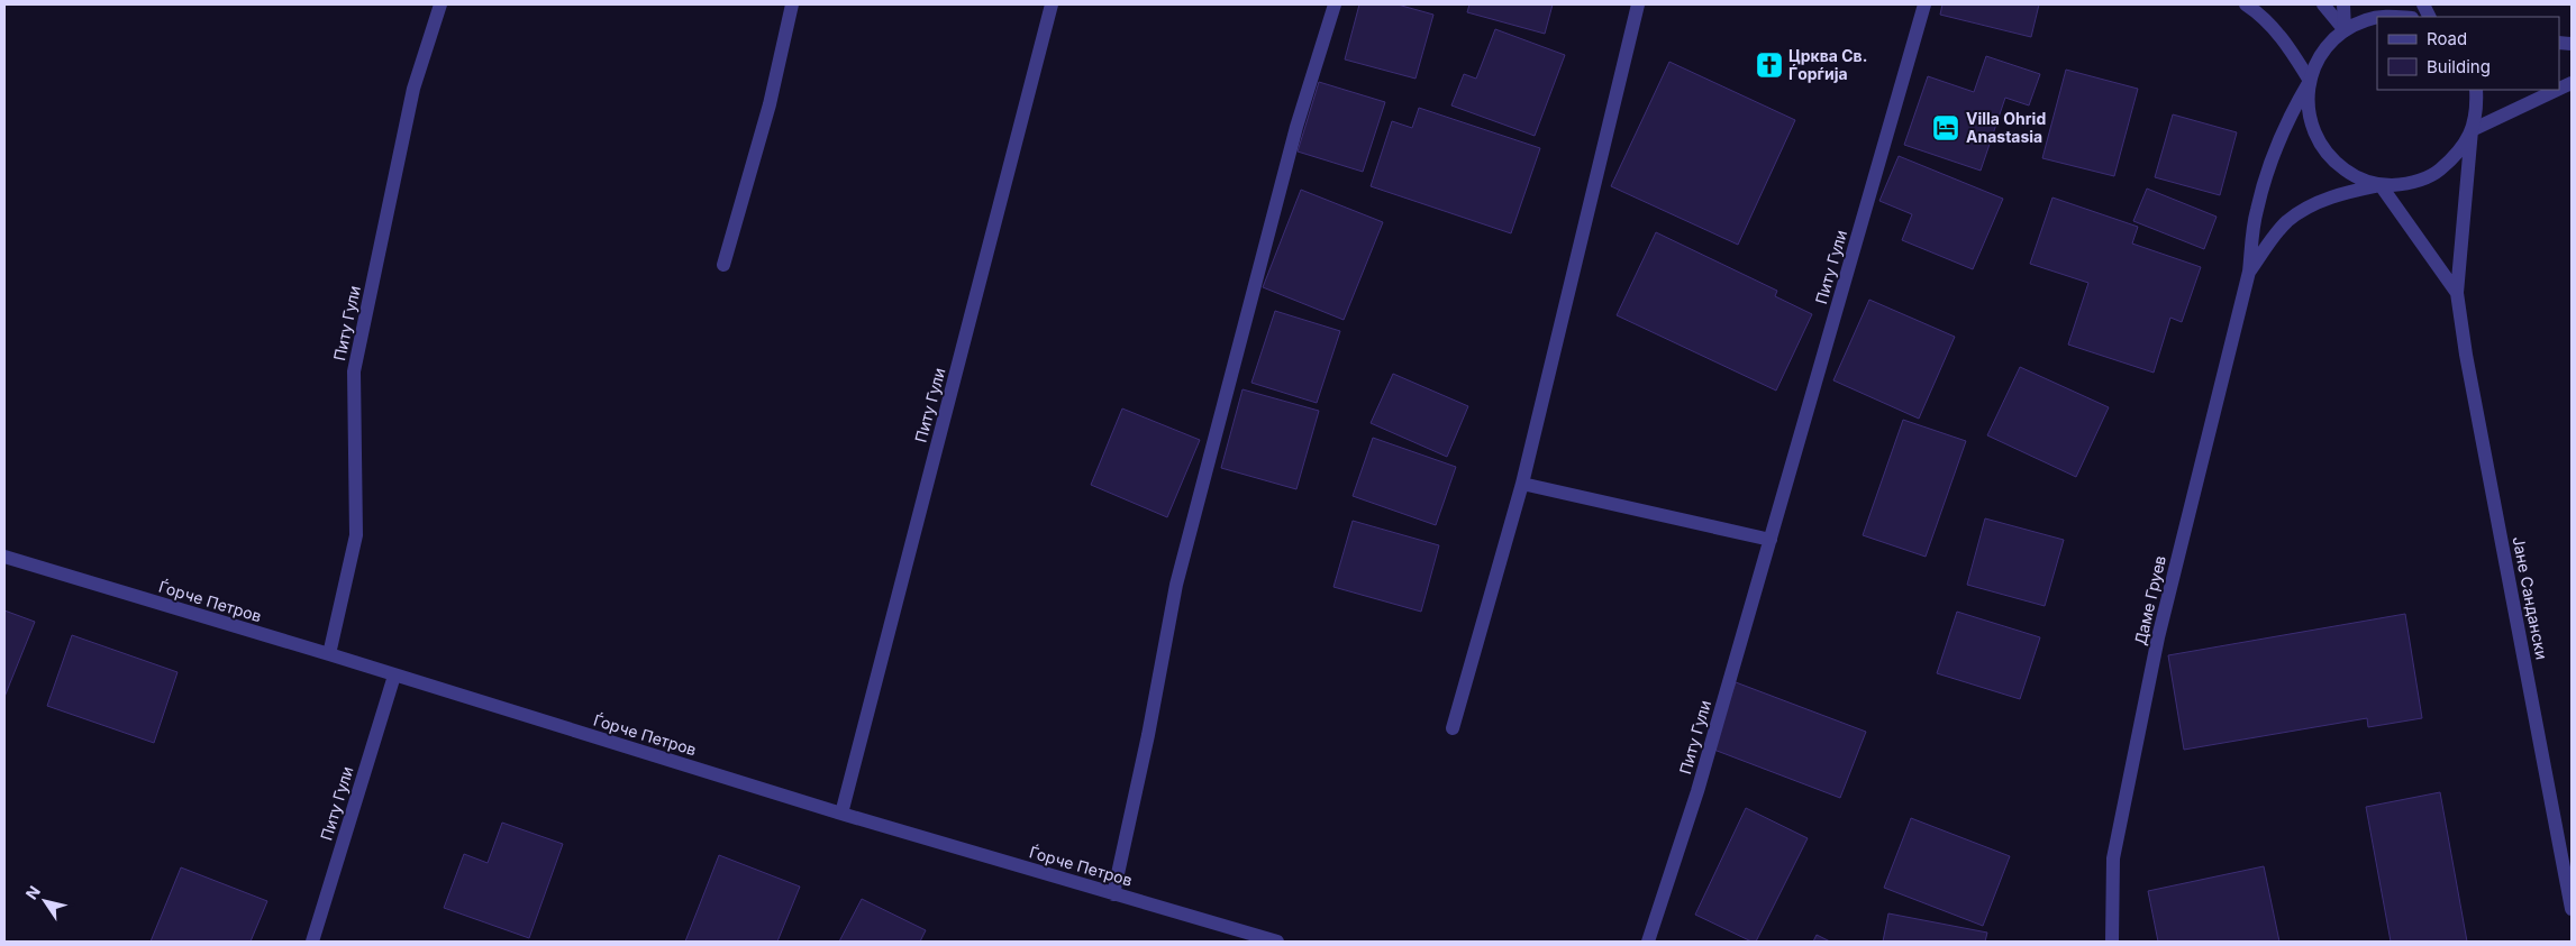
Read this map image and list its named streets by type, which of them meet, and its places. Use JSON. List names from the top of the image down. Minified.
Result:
{"streets":{"street":["Питу Гули","Јане Сандански","Даме Груев","Ѓорче Петров"]},"crossings":[["Питу Гули","Ѓорче Петров"]],"places":{"church":["Црква Св. Ѓoрѓијa"],"hotel":["Villa Ohrid Anastasia"]},"legend":["Road","Building"],"north":"top left"}
